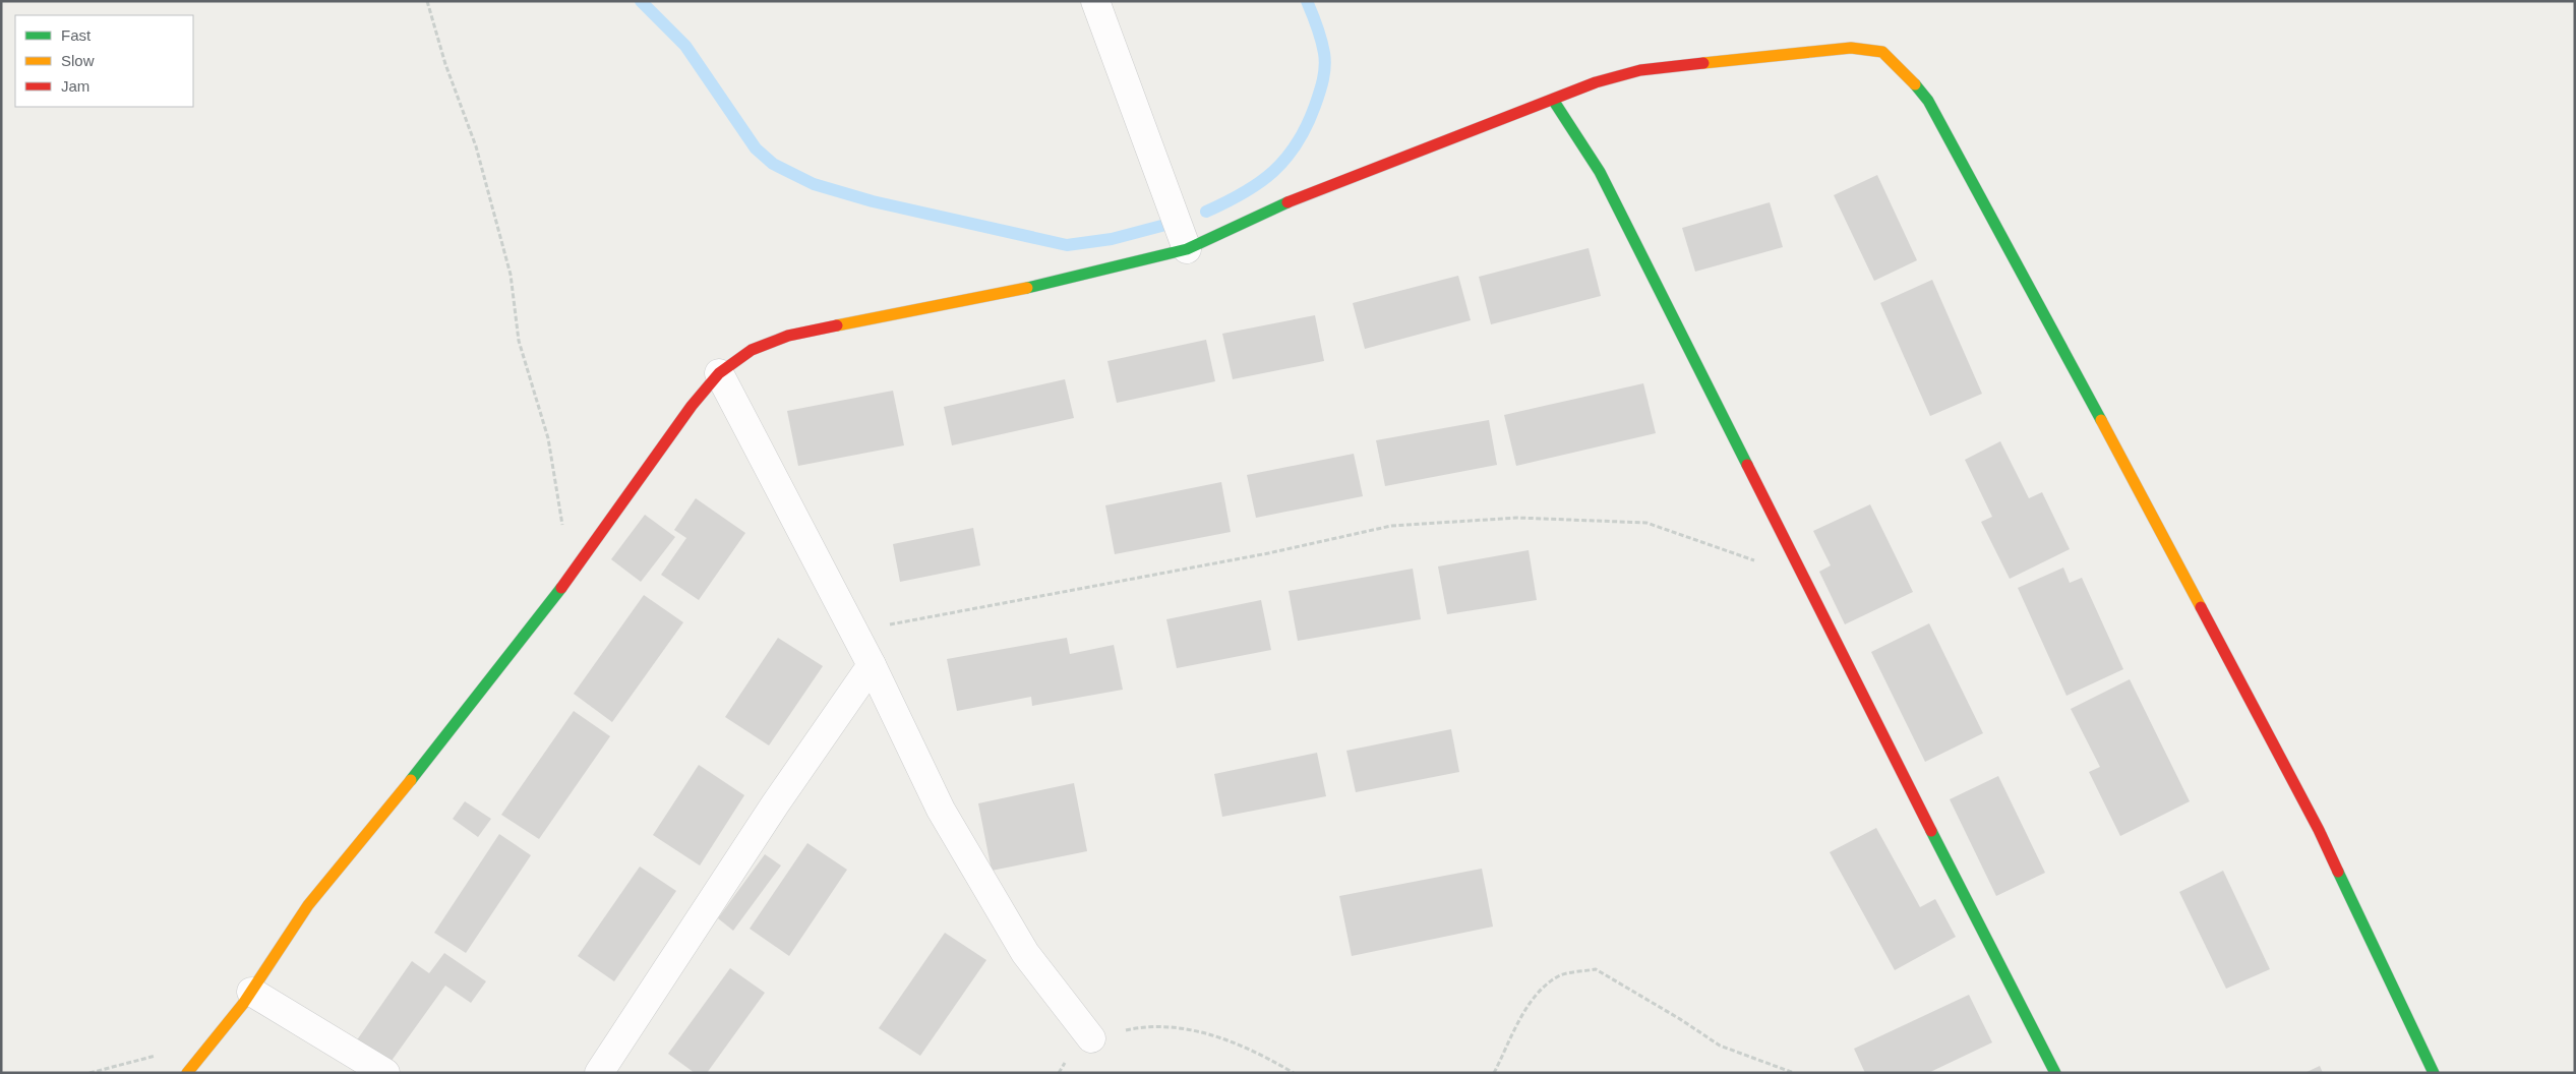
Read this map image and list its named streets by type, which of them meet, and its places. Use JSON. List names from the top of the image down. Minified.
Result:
{"legend":["Fast","Slow","Jam"]}
